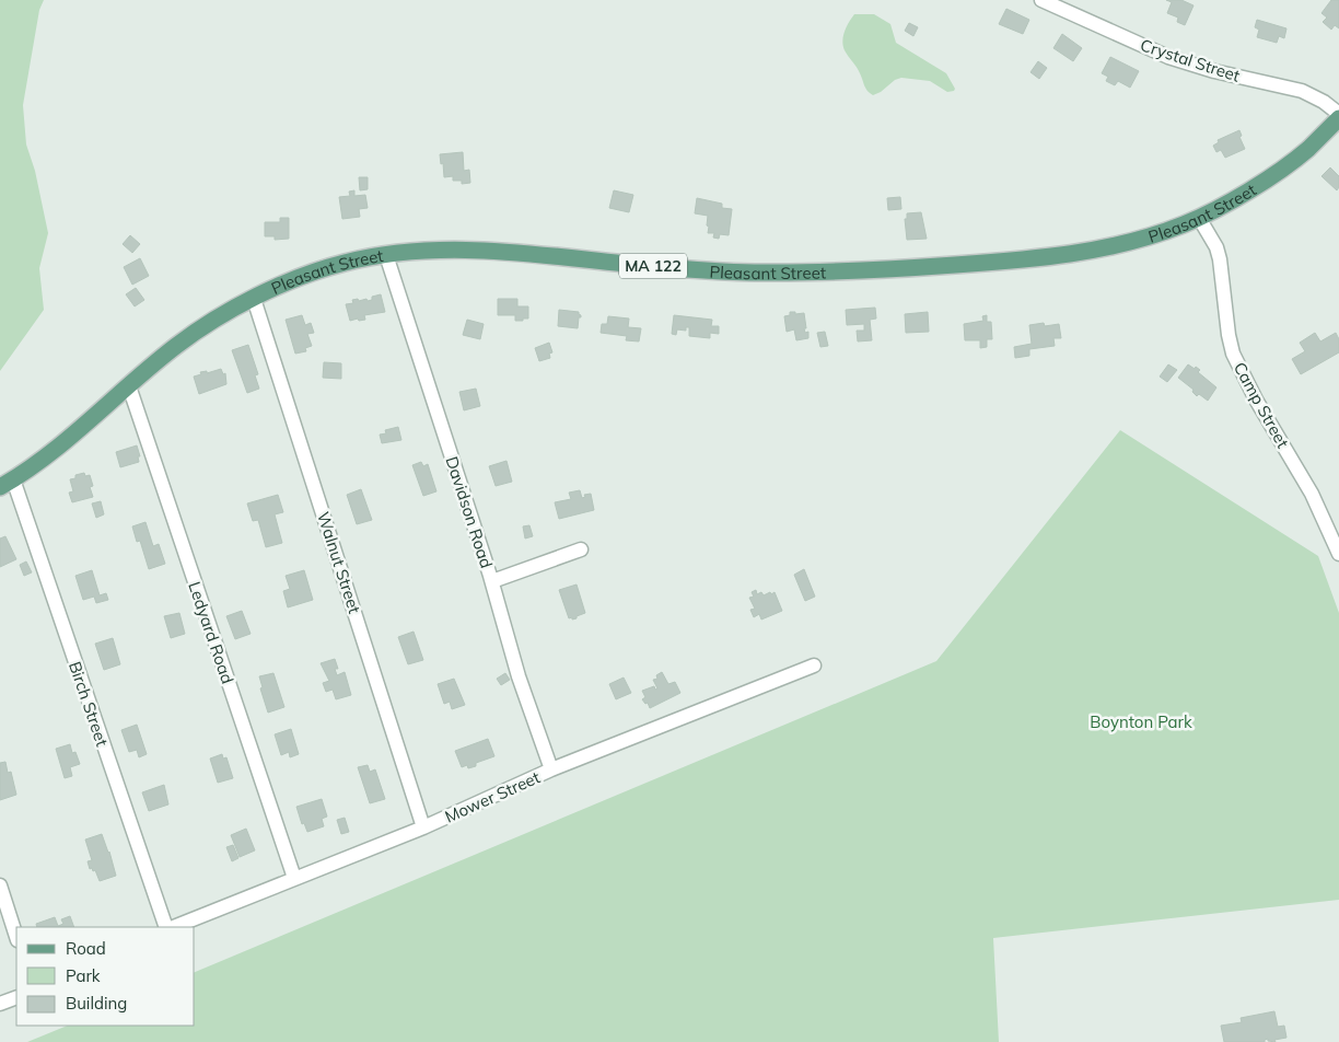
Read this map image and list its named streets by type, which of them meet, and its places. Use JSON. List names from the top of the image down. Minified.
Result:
{"streets":{"main road":["Pleasant Street","MA 122"],"street":["Crystal Street","Camp Street","Davidson Road","Walnut Street","Ledyard Road","Birch Street","Mower Street"]},"crossings":[["Pleasant Street","Camp Street"],["Pleasant Street","Davidson Road"],["Pleasant Street","Walnut Street"],["Pleasant Street","Ledyard Road"],["Pleasant Street","Birch Street"],["Davidson Road","Mower Street"],["Walnut Street","Mower Street"],["Ledyard Road","Mower Street"]],"parks":["Boynton Park"],"legend":["Road","Park","Building"]}
